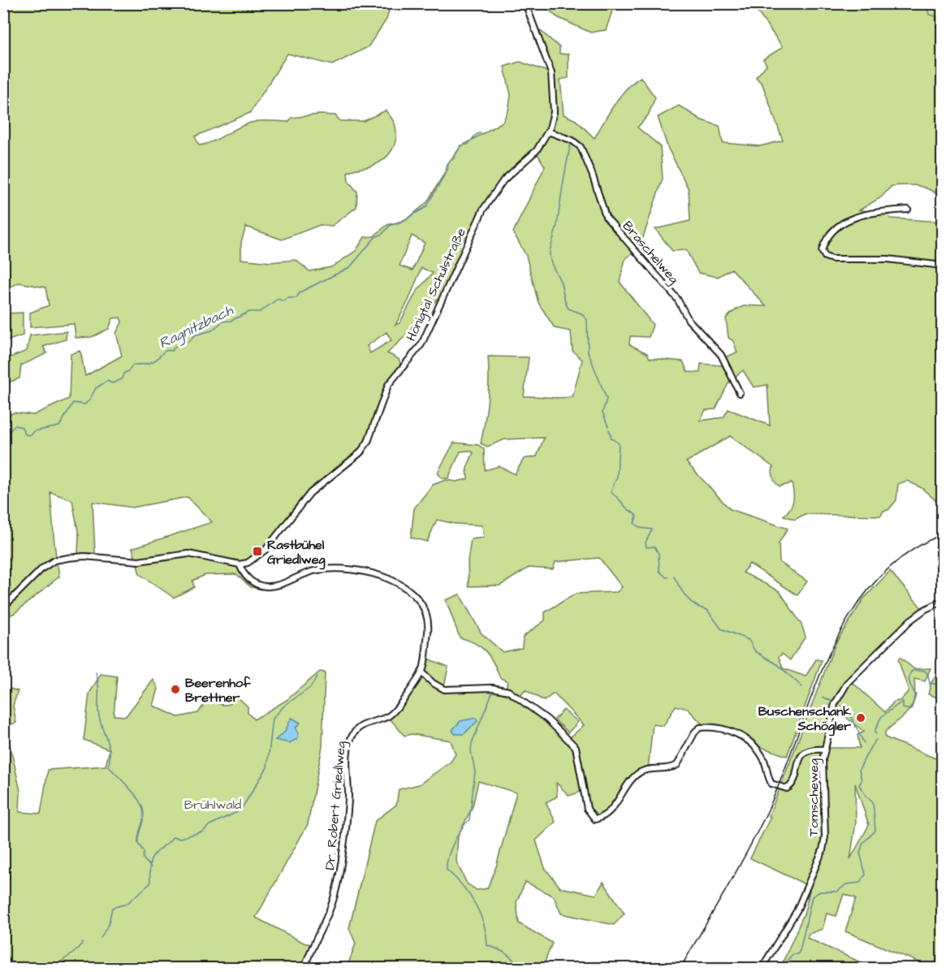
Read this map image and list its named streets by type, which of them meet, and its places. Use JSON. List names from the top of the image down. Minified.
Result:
{"streets":{"street":["Braschelweg","Hönigtal Schulstraße","Tomscheweg","Dr. Robert Griedlweg"]},"crossings":[["Braschelweg","Hönigtal Schulstraße"]],"water":["Ragnitzbach"],"parks":["Brühlwald"],"places":{"transit":["Rastbühel Griedlweg"],"other":["Beerenhof Brettner","Buschenschank Schögler"]}}
